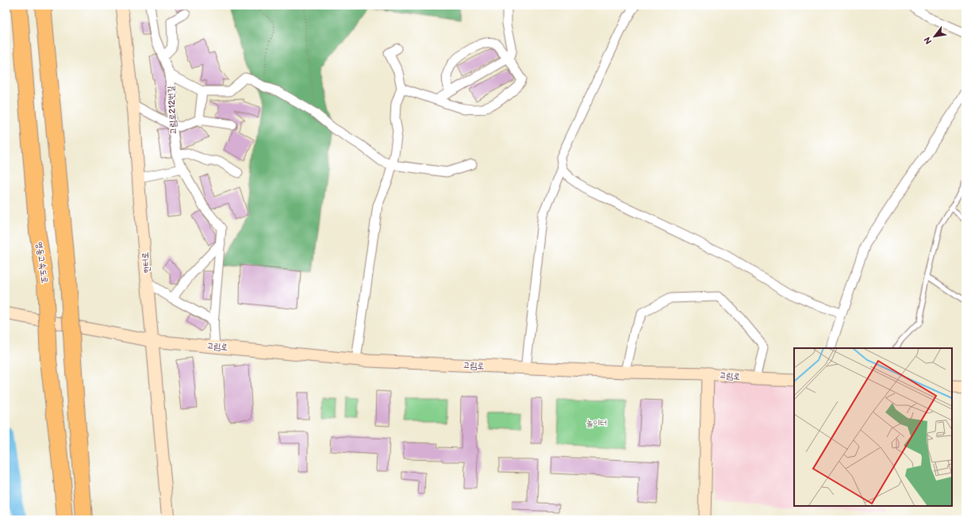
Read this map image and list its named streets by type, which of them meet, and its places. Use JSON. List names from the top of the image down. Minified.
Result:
{"streets":{"highway":["영동고속도로"],"street":["고림로212번길","한터로","고림로"]},"crossings":[["고림로212번길","고림로"],["한터로","고림로"]],"parks":["놀이터"],"north":"bottom left"}
